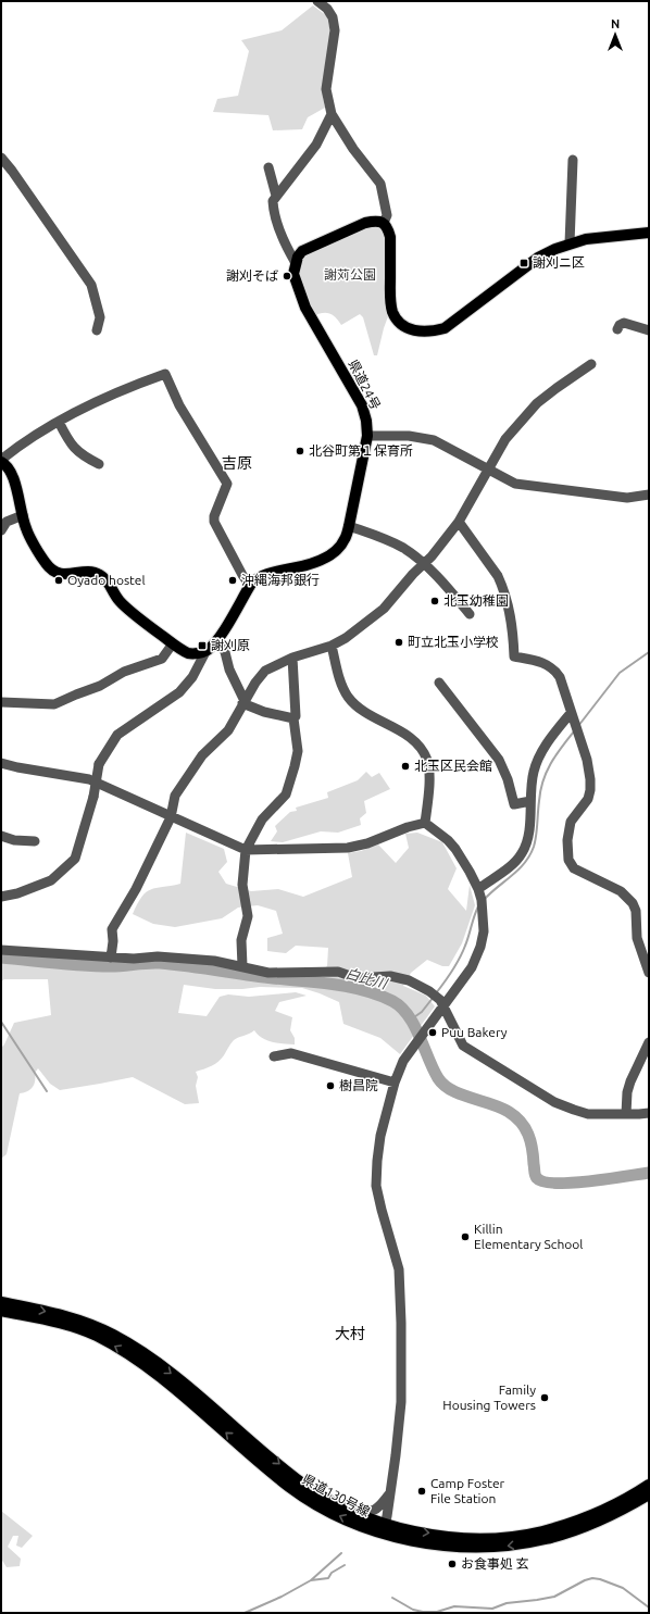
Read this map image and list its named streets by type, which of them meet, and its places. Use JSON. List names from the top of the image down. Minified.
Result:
{"streets":{"main road":["県道24号","県道130号線"]},"districts":["吉原","大村"],"water":["白比川"],"parks":["謝苅公園"],"places":{"transit":["謝刈ニ区","謝刈原"],"other":["謝刈そば","北谷町第１保育所","Oyado hostel","沖縄海邦銀行","北玉幼稚園","町立北玉小学校","北玉区民会館","Puu Bakery","樹昌院","Killin Elementary School","Family Housing Towers","Camp Foster File Station","お食事処 玄"]},"north":"top"}
